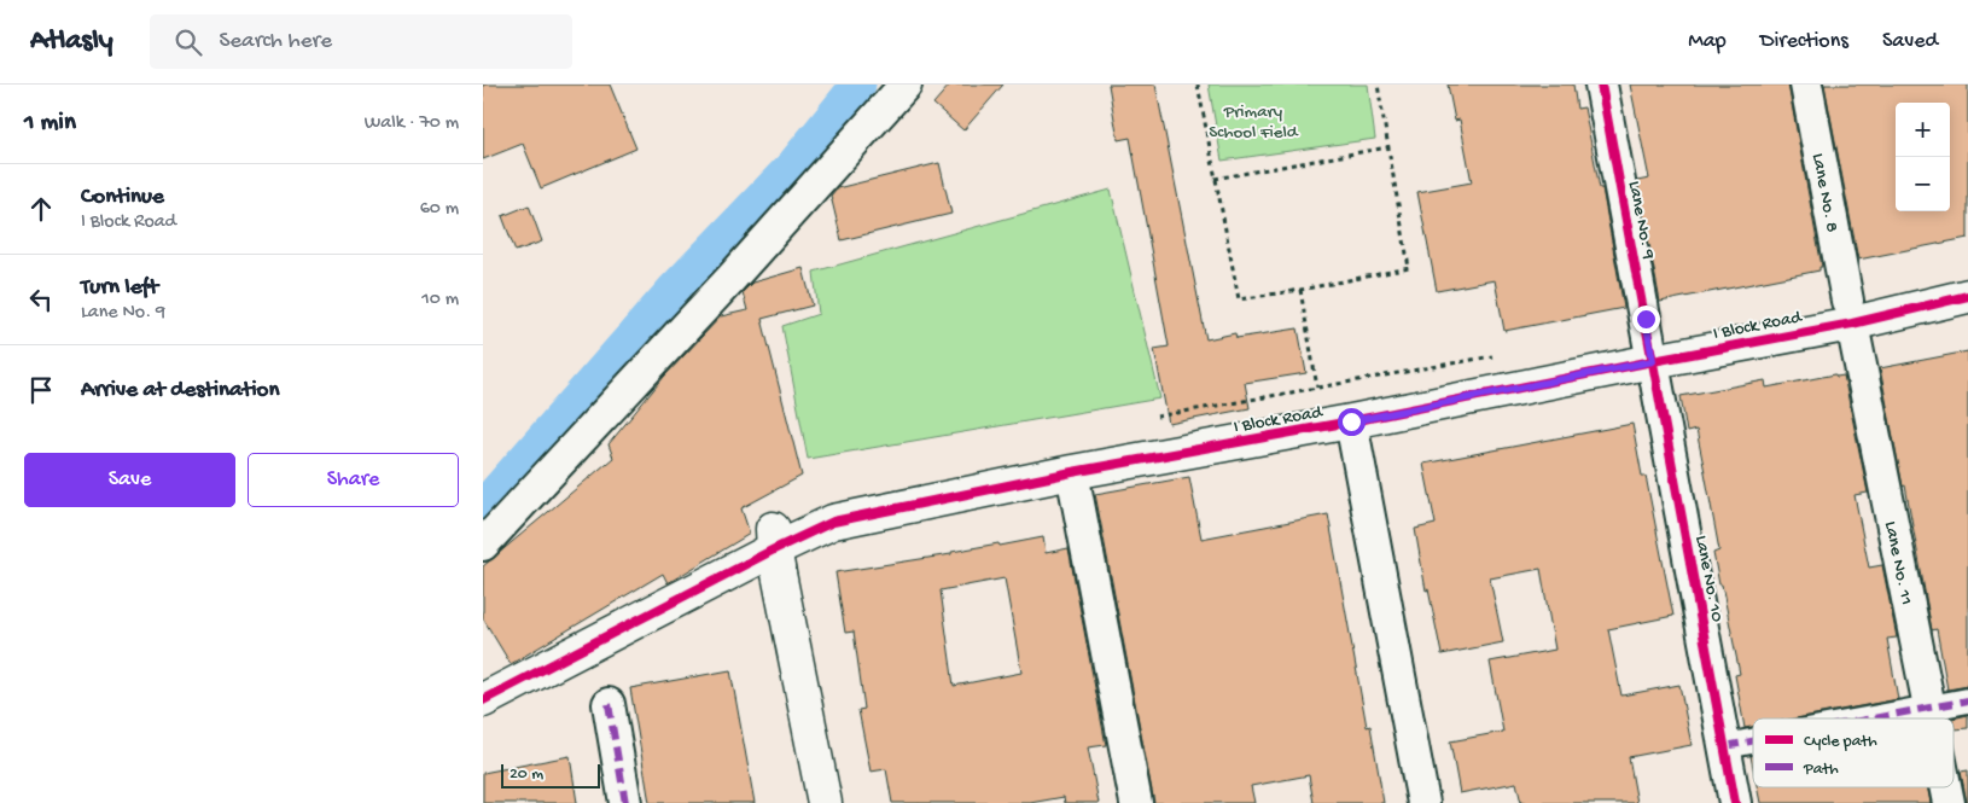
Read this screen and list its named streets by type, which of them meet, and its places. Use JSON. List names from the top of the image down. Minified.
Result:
{"streets":{"street":["Lane No. 8","Lane No. 9","I Block Road","Lane No. 11","Lane No. 10"]},"crossings":[["Lane No. 8","I Block Road"],["Lane No. 8","Lane No. 11"],["Lane No. 9","I Block Road"],["Lane No. 9","Lane No. 10"],["I Block Road","Lane No. 11"],["I Block Road","Lane No. 10"]],"parks":["Primary School Field"],"legend":["Cycle path","Path"],"scale_bar":"20 m","page":{"header":"Atlasly","search":"Search here","nav":["Map","Directions","Saved"],"heading":["1 min","Walk · 70 m"],"map_buttons":["+","−"],"list":[["Continue","I Block Road","60 m"],["Turn left","Lane No. 9","10 m"],"Arrive at destination"],"buttons":["Save","Share"],"scale":"20 m"}}
